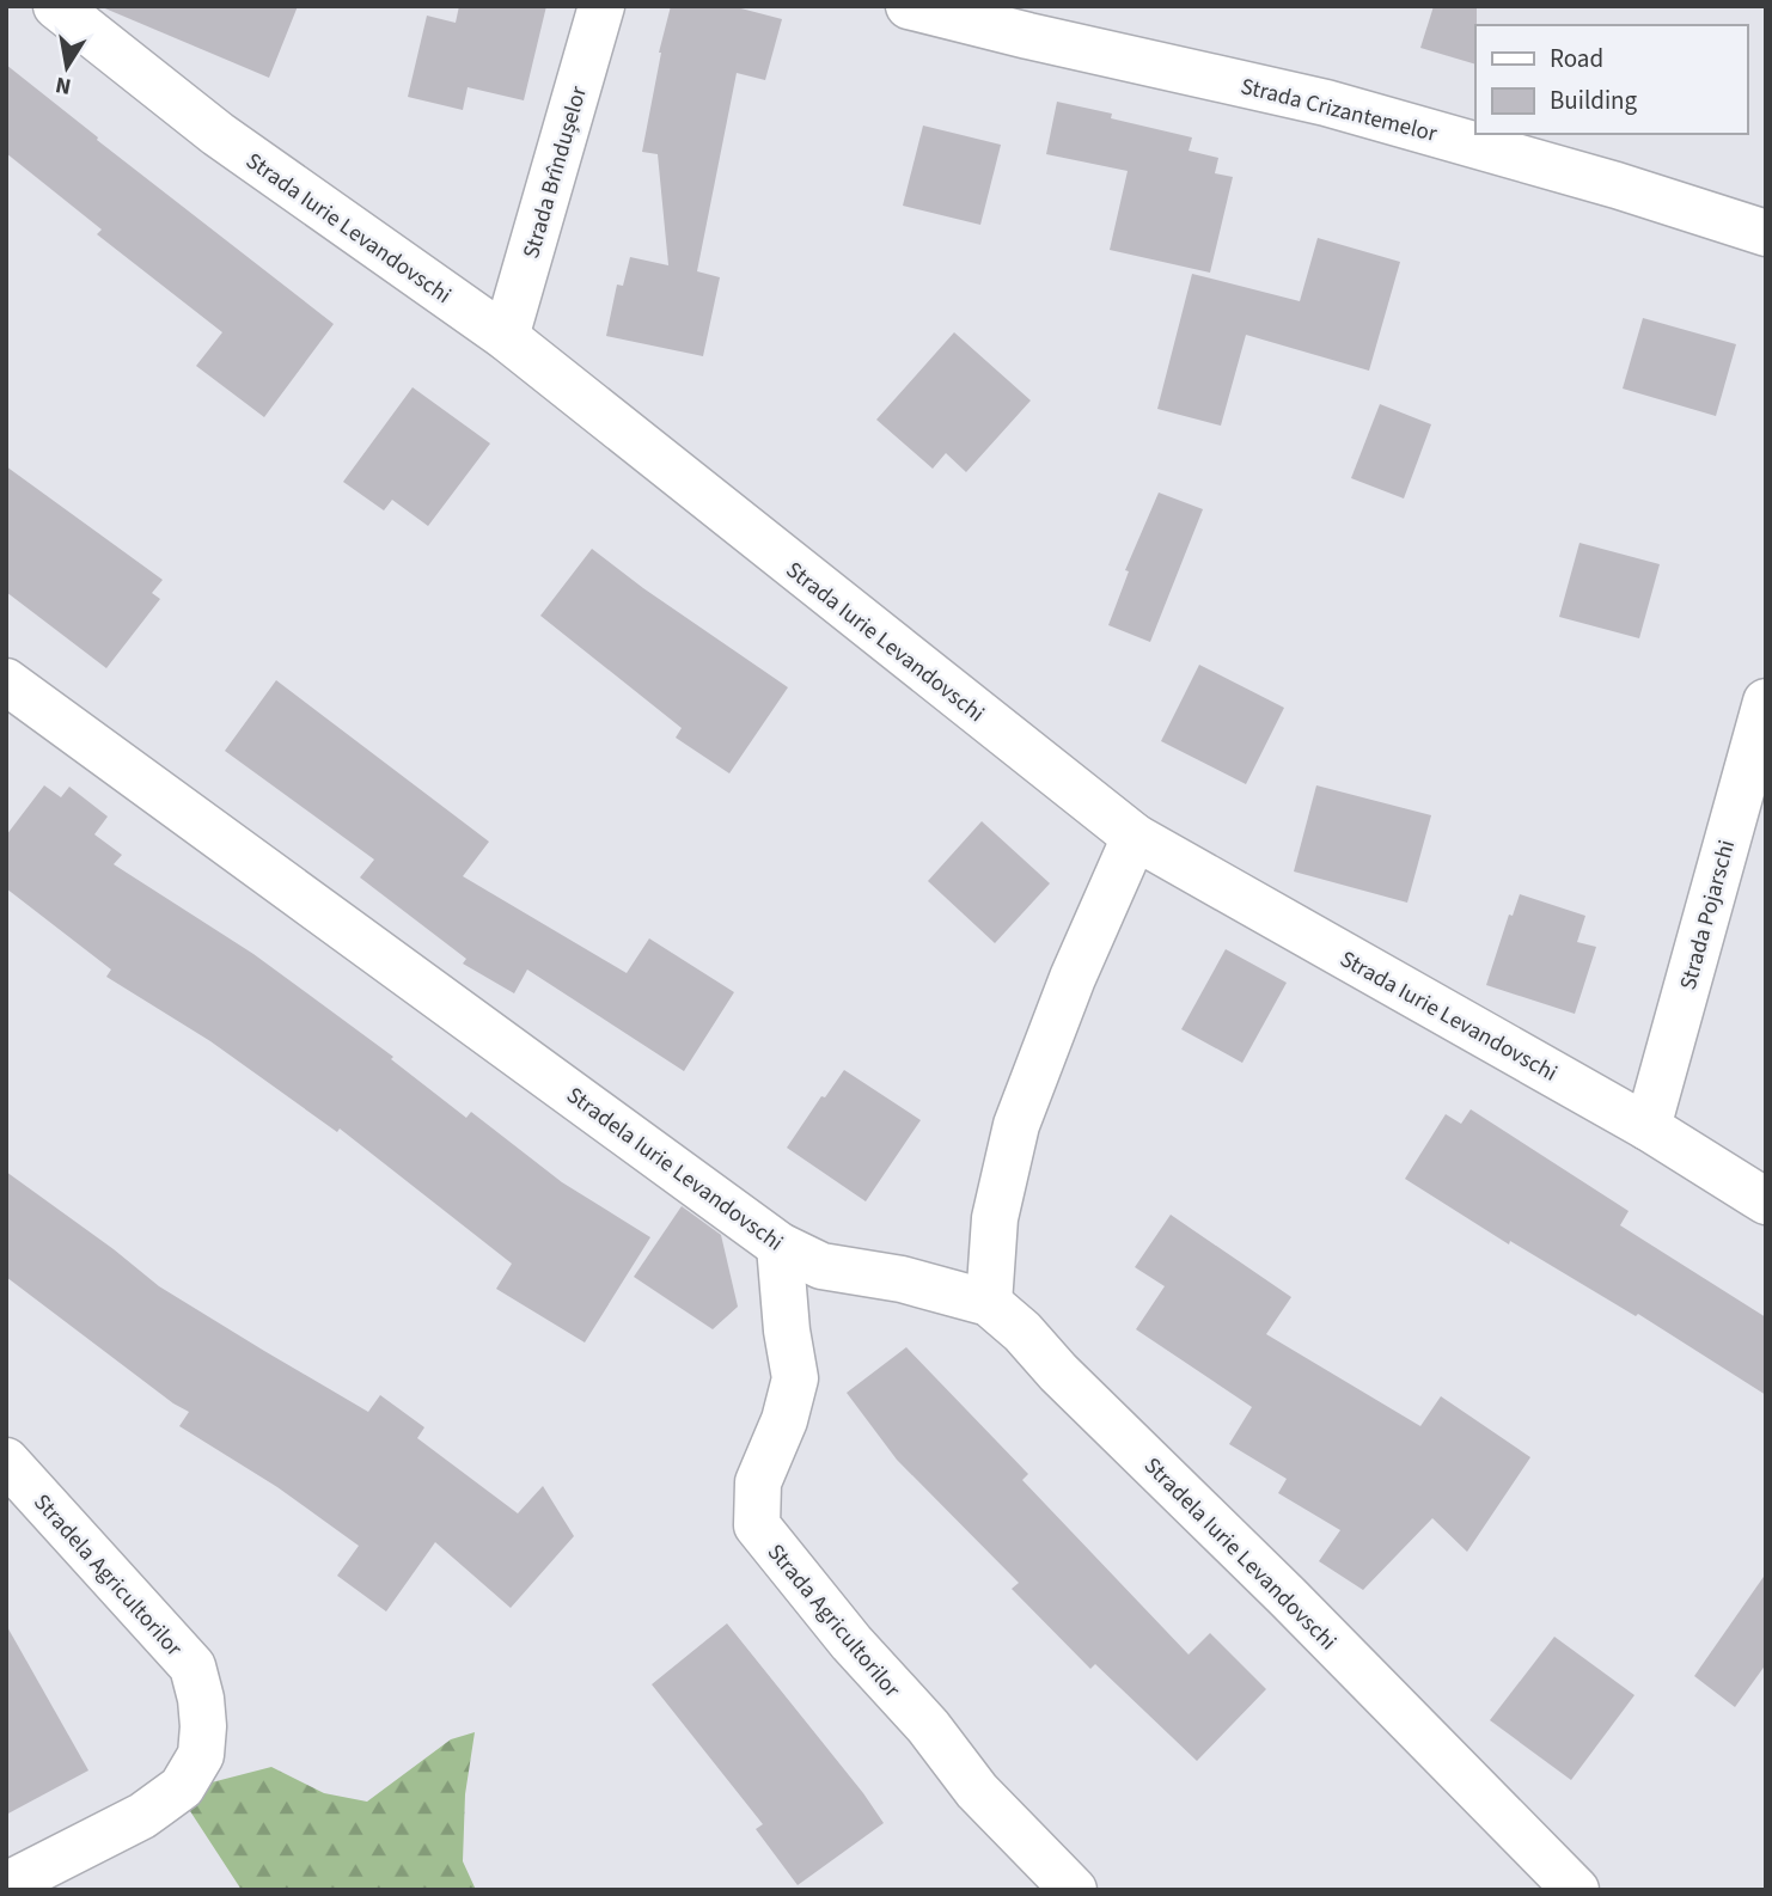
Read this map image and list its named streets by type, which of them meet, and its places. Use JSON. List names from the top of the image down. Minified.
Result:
{"streets":{"street":["Strada Crizantemelor","Strada Brîndușelor","Strada Iurie Levandovschi","Strada Pojarschi","Stradela Iurie Levandovschi","Stradela Agricultorilor","Strada Agricultorilor"]},"crossings":[["Strada Brîndușelor","Strada Iurie Levandovschi"],["Strada Iurie Levandovschi","Strada Pojarschi"],["Stradela Iurie Levandovschi","Strada Agricultorilor"]],"legend":["Road","Building"],"north":"bottom"}
